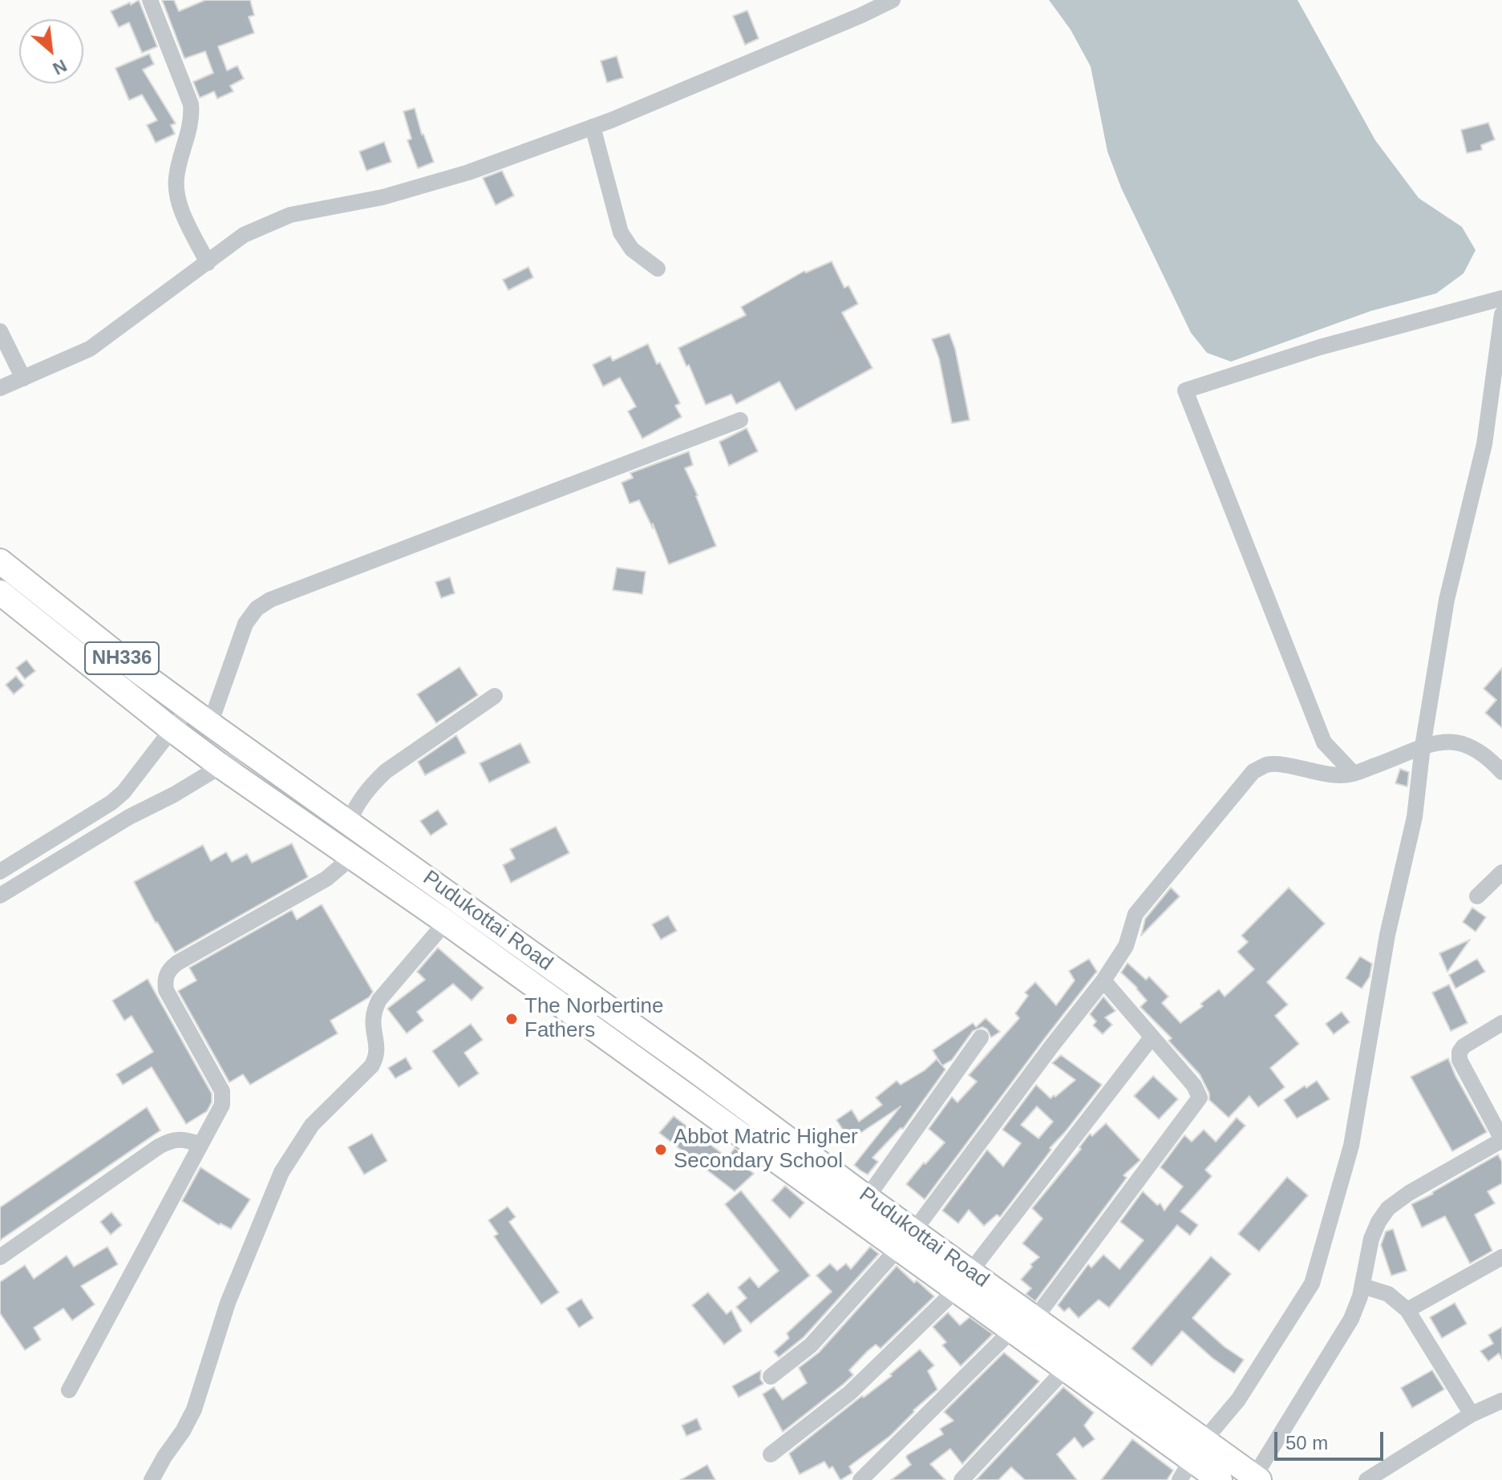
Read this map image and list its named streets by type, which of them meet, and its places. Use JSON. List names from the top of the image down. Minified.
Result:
{"streets":{"highway":["NH336","Pudukottai Road"]},"places":["The Norbertine Fathers","Abbot Matric Higher Secondary School"],"scale_bar":"50 m","north":"bottom right"}
